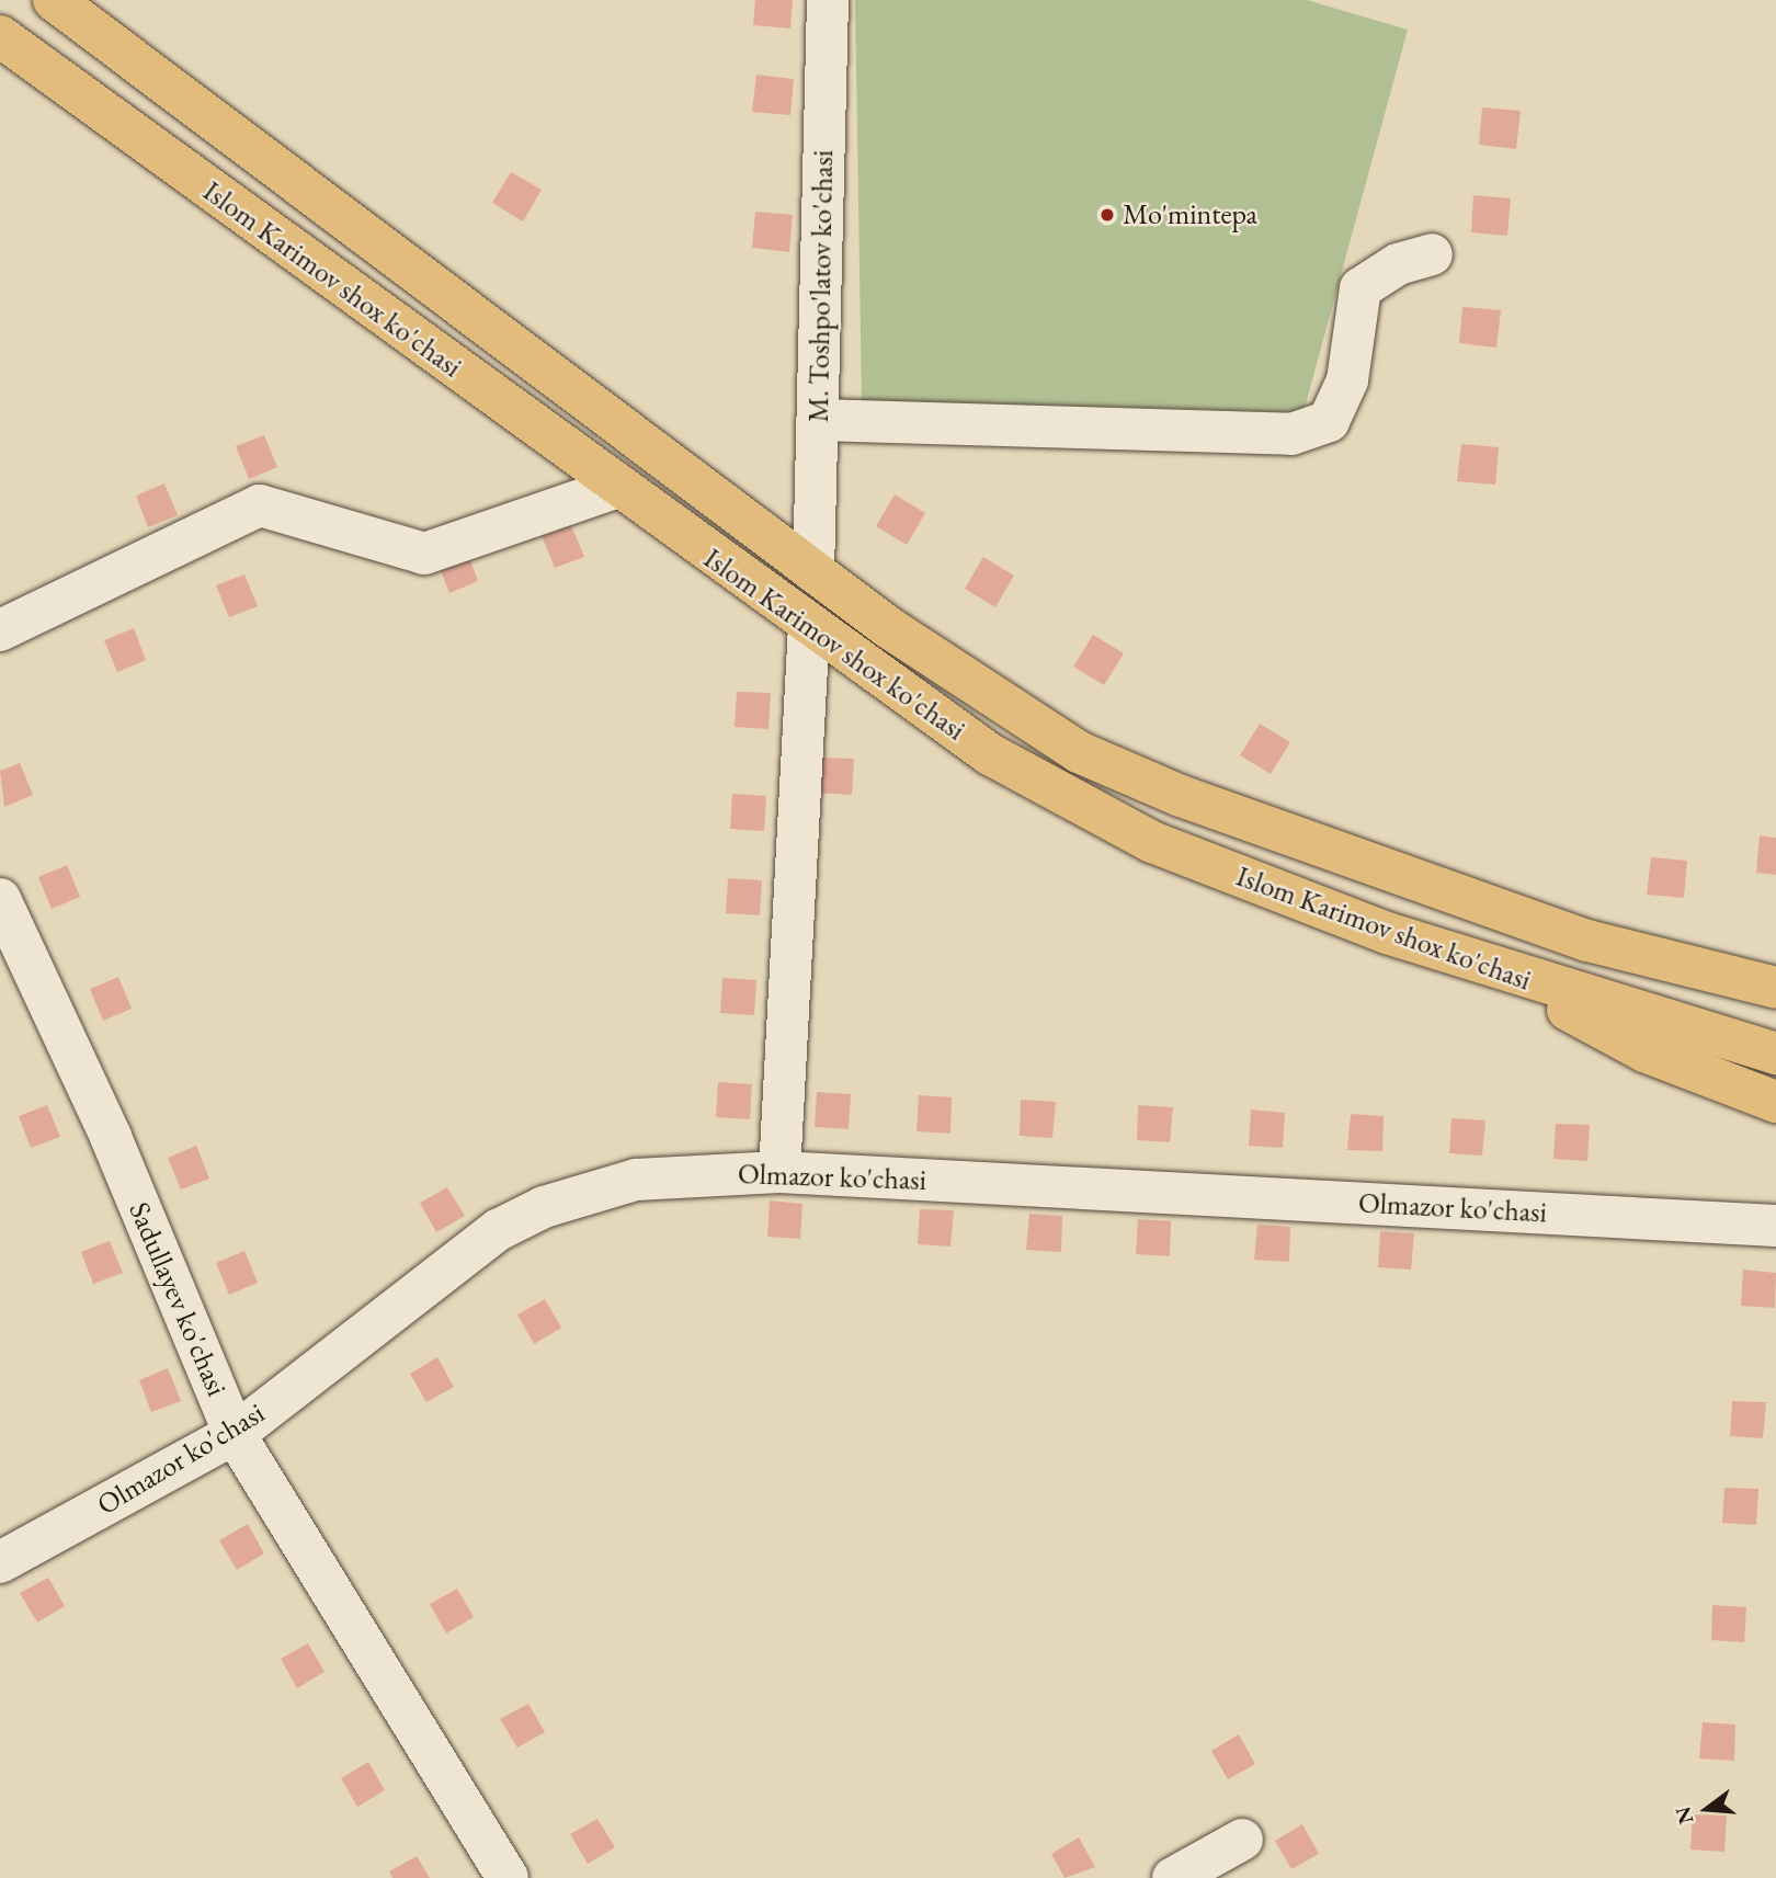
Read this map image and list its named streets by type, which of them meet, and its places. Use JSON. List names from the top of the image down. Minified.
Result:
{"streets":{"main road":["Islom Karimov shox ko'chasi"],"street":["M. Toshpo'latov ko'chasi","Olmazor ko'chasi","Sadullayev ko'chasi"]},"crossings":[["Islom Karimov shox ko'chasi","M. Toshpo'latov ko'chasi"],["Olmazor ko'chasi","Sadullayev ko'chasi"]],"places":["Mo'mintepa"],"north":"left"}
